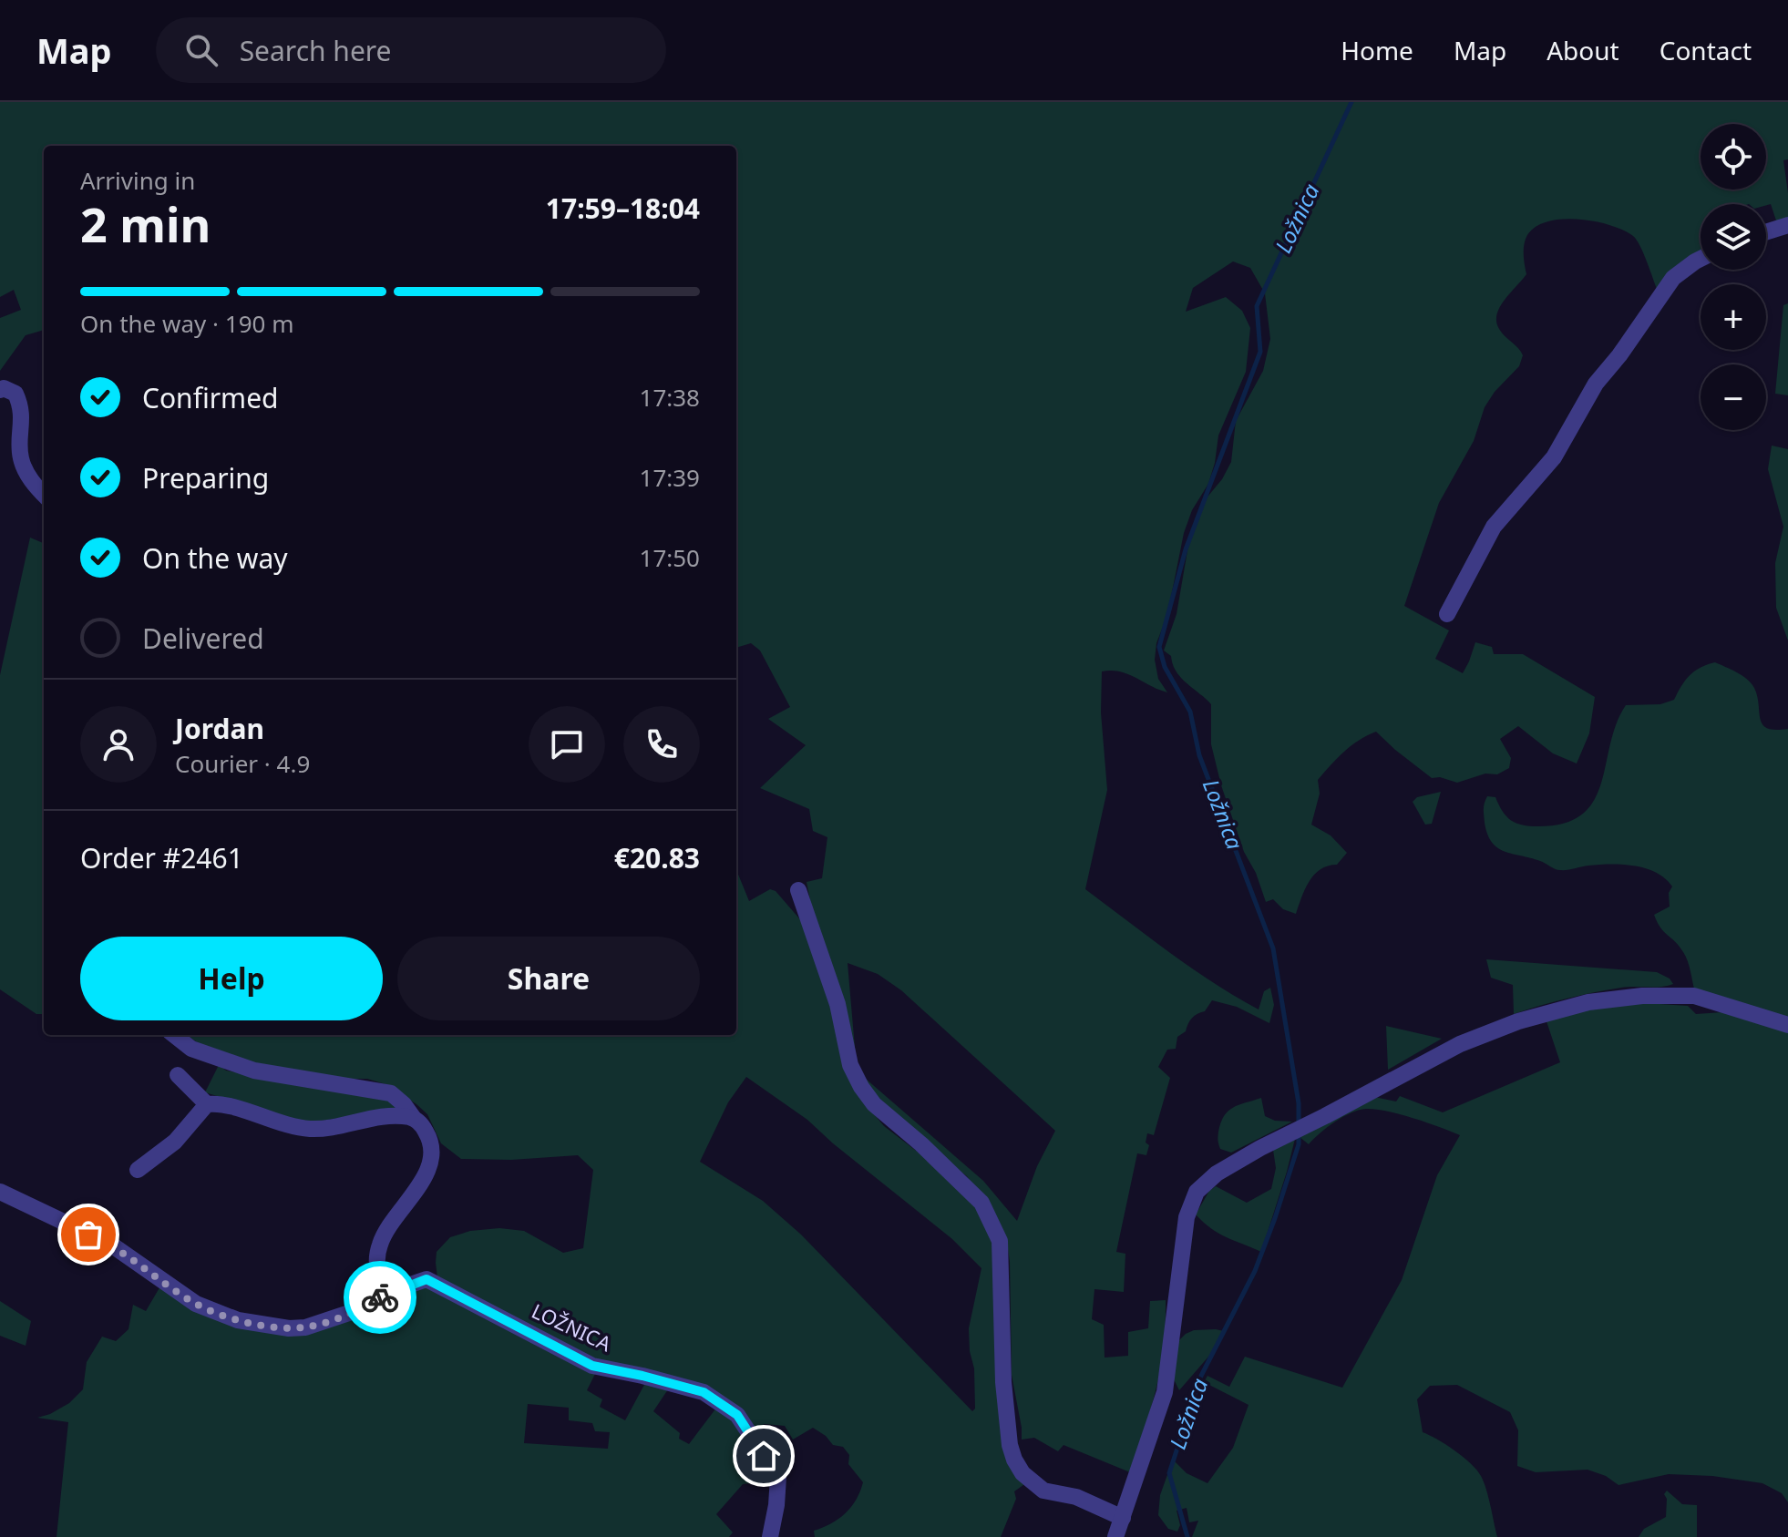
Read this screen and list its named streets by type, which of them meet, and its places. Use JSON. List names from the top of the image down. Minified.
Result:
{"streets":{"street":["LOŽNICA"]},"water":["Ložnica"],"page":{"header":"Map","search":"Search here","nav":["Home","Map","About","Contact"],"map_buttons":["+","−"],"heading":["2 min","Arriving in","17:59–18:04"],"panel":["Jordan","Courier · 4.9","Order #2461","€20.83"],"bar":"On the way · 190 m","list":[["Confirmed","17:38"],["Preparing","17:39"],["On the way","17:50"],"Delivered"],"buttons":["Help","Share"]}}
